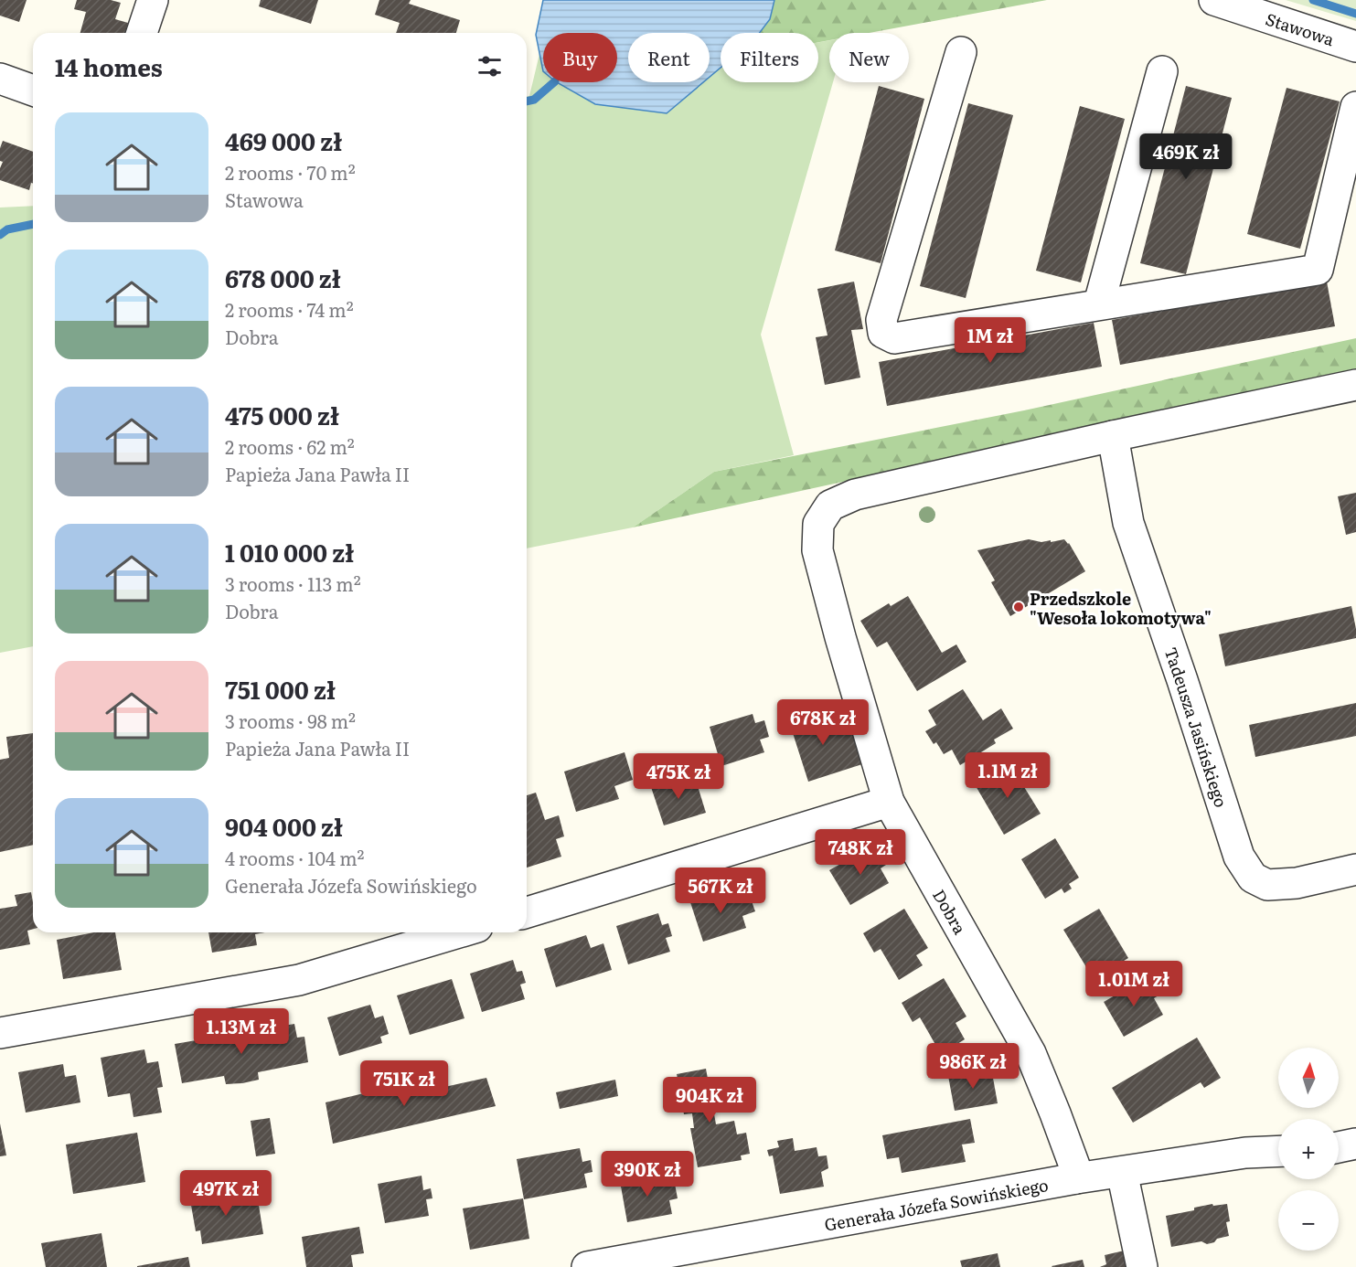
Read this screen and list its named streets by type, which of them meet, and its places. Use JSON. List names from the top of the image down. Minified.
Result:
{"streets":{"street":["Stawowa","Tadeusza Jasińskiego","Dobra","Generała Józefa Sowińskiego"]},"crossings":[["Tadeusza Jasińskiego","Dobra"],["Dobra","Generała Józefa Sowińskiego"]],"places":["Przedszkole \"Wesoła lokomotywa\""],"north":"top","page":{"chip":["Buy","Rent","Filters","New"],"heading":"14 homes","list":[{"name":"469 000 zł","note":"2 rooms · 70 m² · Stawowa"},{"name":"678 000 zł","note":"2 rooms · 74 m² · Dobra"},{"name":"475 000 zł","note":"2 rooms · 62 m² · Papieża Jana Pawła II"},{"name":"1 010 000 zł","note":"3 rooms · 113 m² · Dobra"},{"name":"751 000 zł","note":"3 rooms · 98 m² · Papieża Jana Pawła II"},{"name":"904 000 zł","note":"4 rooms · 104 m² · Generała Józefa Sowińskiego"}],"price":["469K zł","1M zł","678K zł","1.1M zł","475K zł","748K zł","567K zł","1.01M zł","1.13M zł","986K zł","751K zł","904K zł","390K zł","497K zł"],"map_buttons":["+","−"]}}
